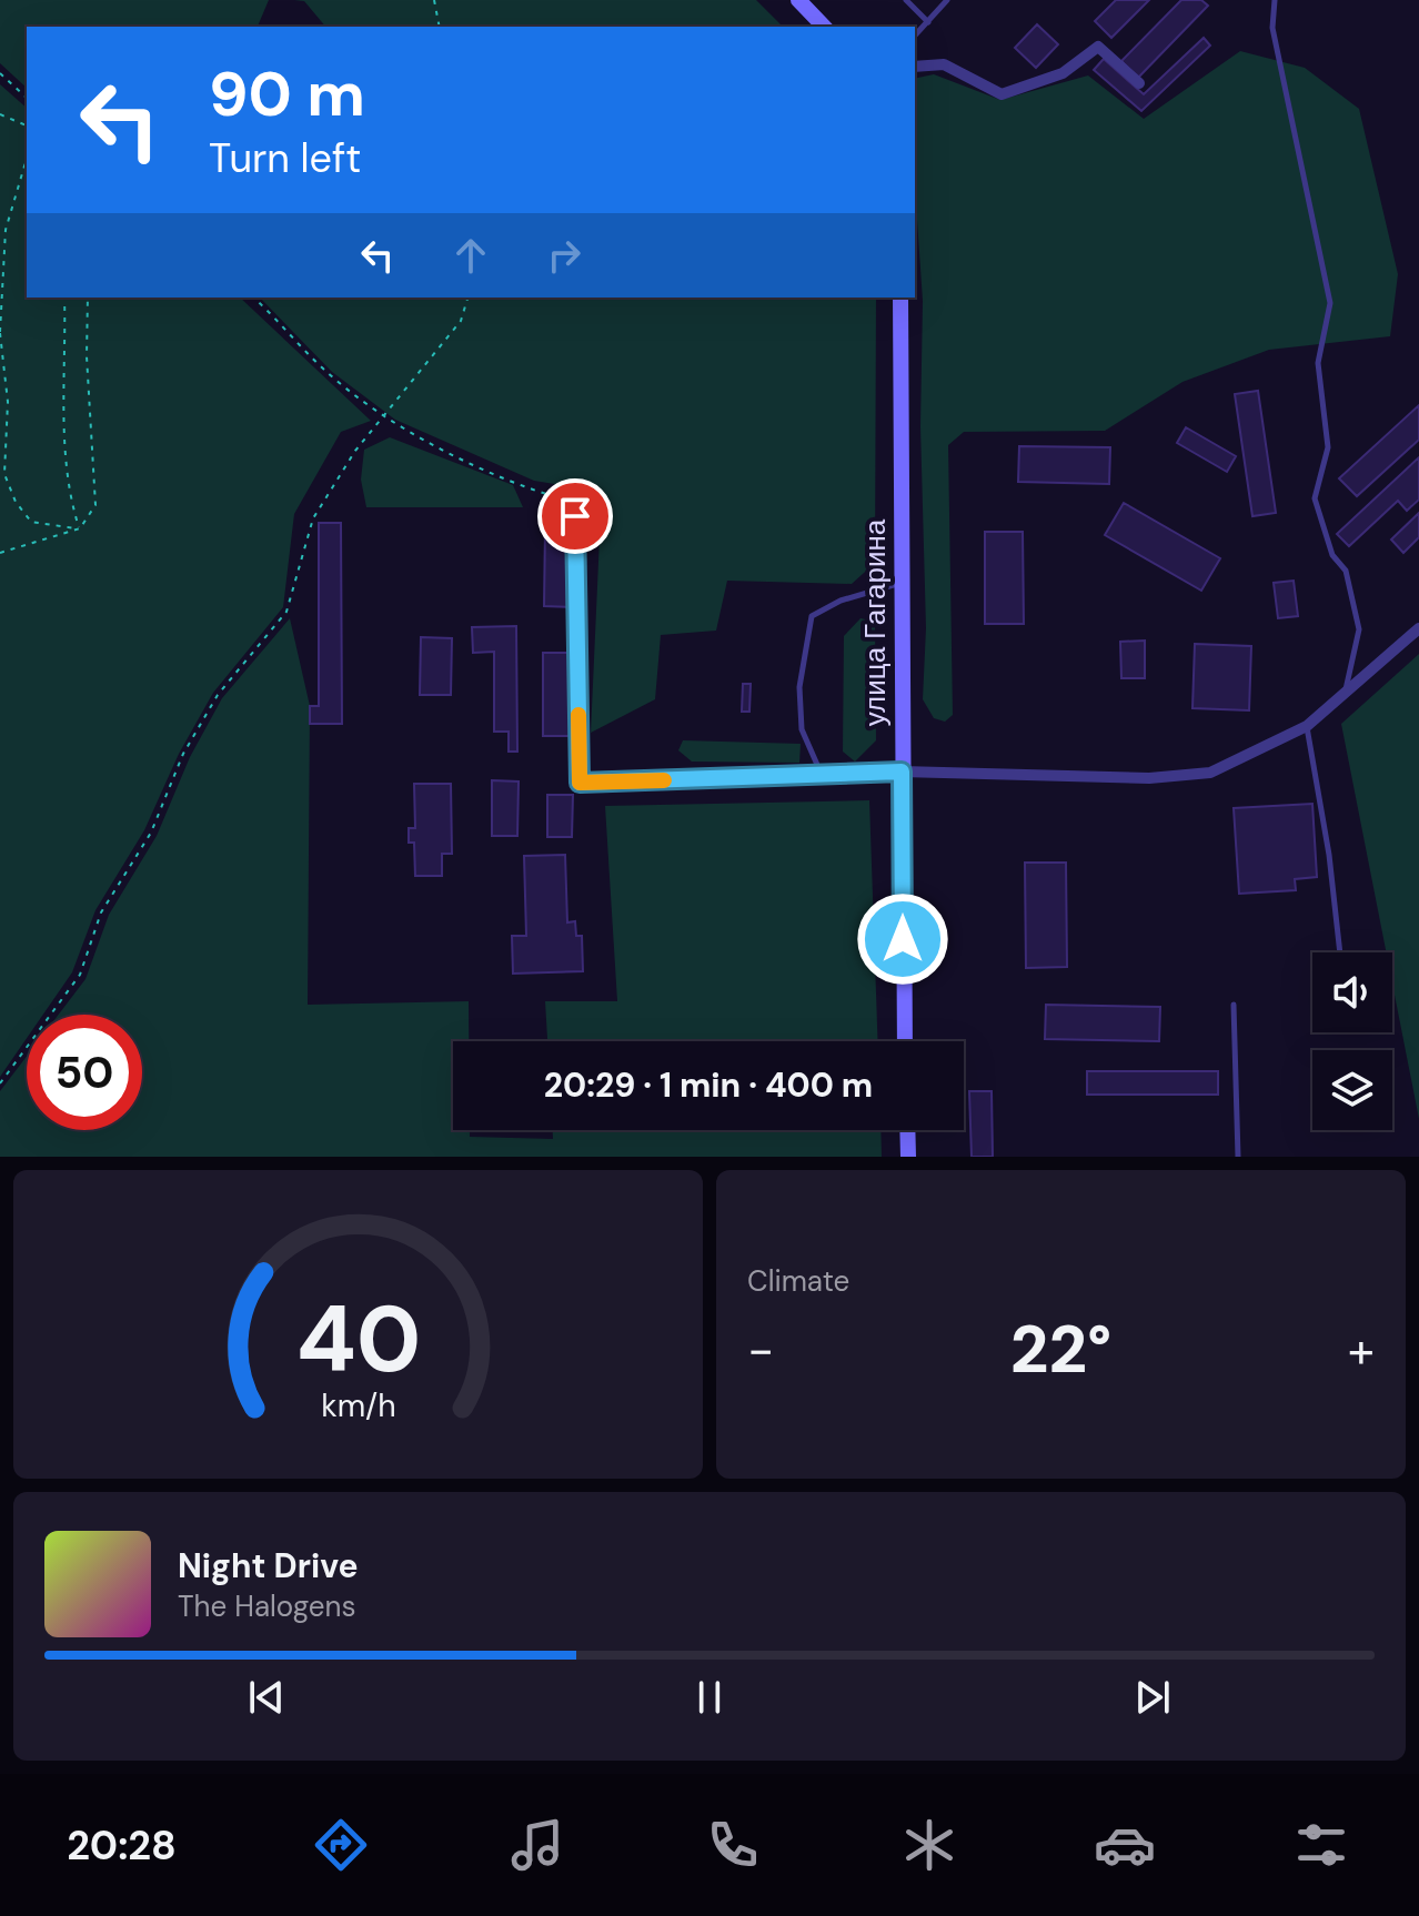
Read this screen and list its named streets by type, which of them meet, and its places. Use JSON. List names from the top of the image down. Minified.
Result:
{"streets":{"main road":["улица Гагарина"]},"page":{"turn":["90 m","Turn left"],"limit":"50","trip":"20:29 · 1 min · 400 m","tile":"Climate","heat":["−","22°","+"],"song":["Night Drive","The Halogens"],"tabs":"20:28","gauge":["40","km/h"]}}
